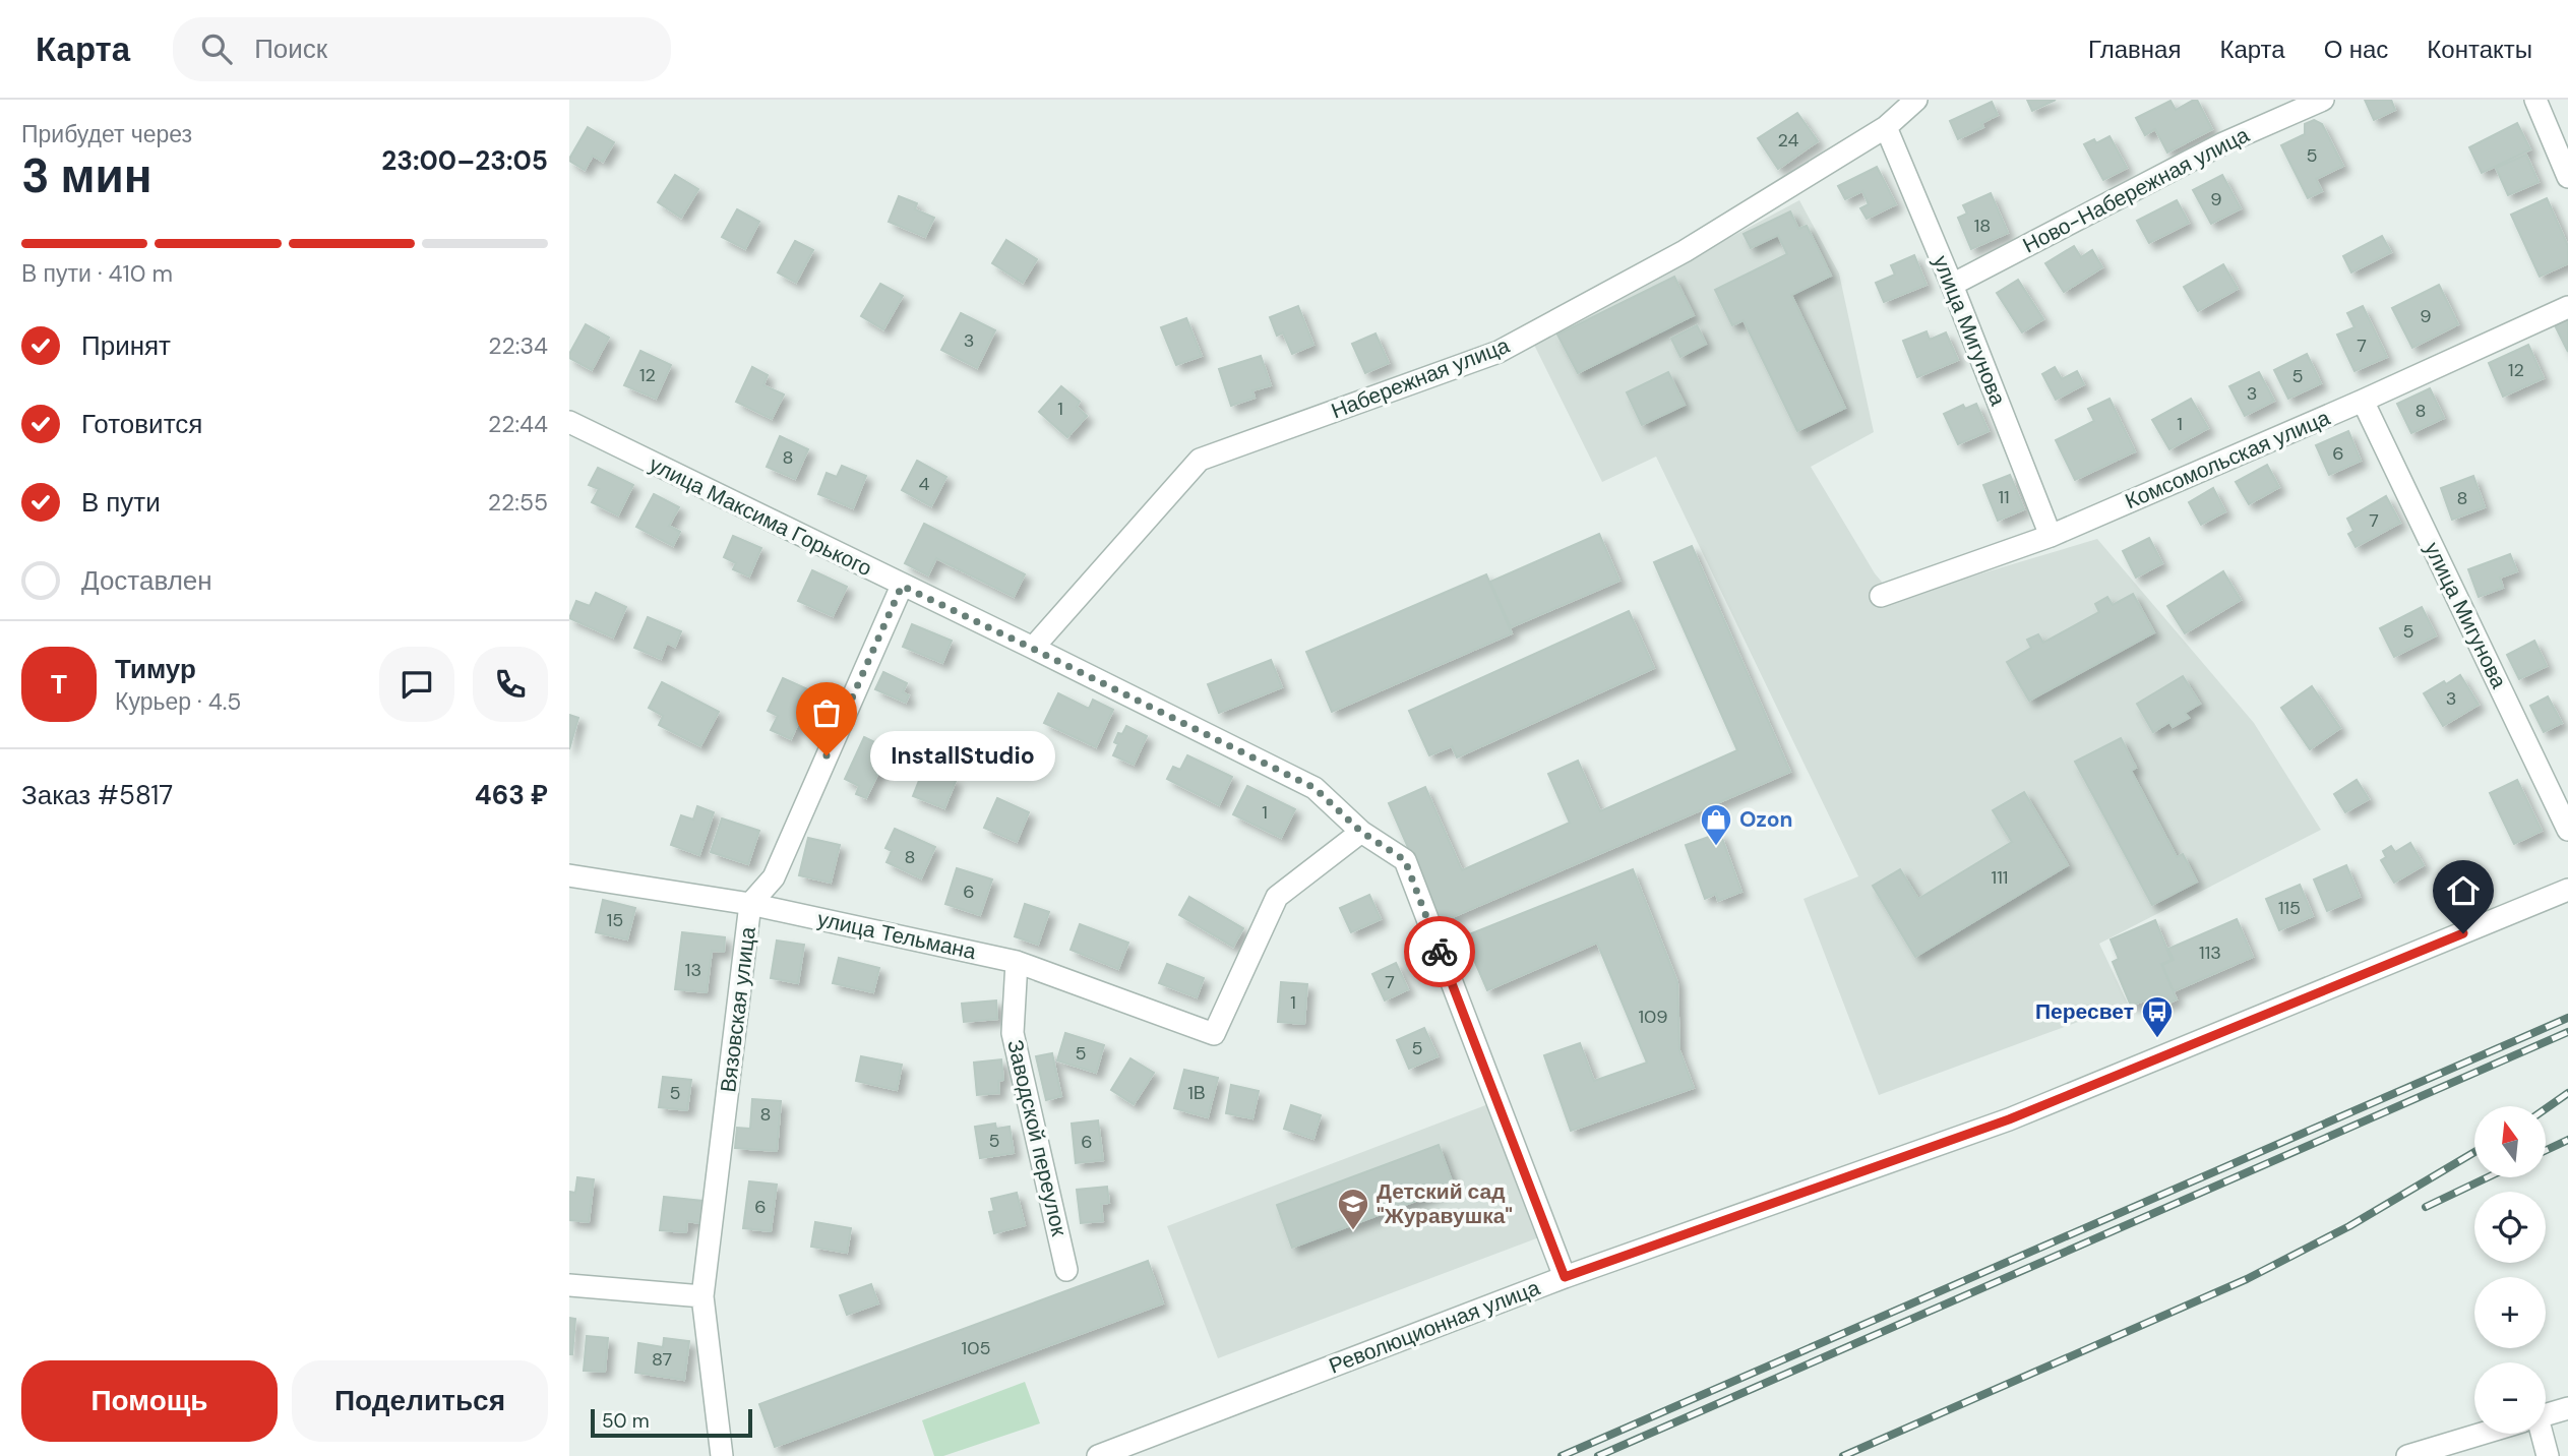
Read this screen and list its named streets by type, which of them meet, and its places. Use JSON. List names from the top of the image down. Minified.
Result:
{"streets":{"street":["Ново-Набережная улица","улица Мигунова","Набережная улица","Комсомольская улица","улица Максима Горького","улица Тельмана","Вязовская улица","Заводской переулок","Революционная улица"]},"crossings":[["Ново-Набережная улица","улица Мигунова"],["улица Мигунова","Набережная улица"],["улица Мигунова","Комсомольская улица"],["Набережная улица","улица Максима Горького"],["улица Максима Горького","улица Тельмана"],["улица Максима Горького","Вязовская улица"],["улица Максима Горького","Революционная улица"],["улица Тельмана","Вязовская улица"],["улица Тельмана","Заводской переулок"]],"places":{"other":["InstallStudio"],"shop":["Ozon"],"bus stop":["Пересвет"],"school or university":["Детский сад \"Журавушка\""]},"house_numbers":["24","5","9","18","9","3","7","12","12","5","3","1","8","1","6","8","4","11","8","7","5","3","1","8","111","6","115","15","113","13","7","1","109","5","5","5","1В","8","5","6","6","105","87"],"scale_bar":"50 m","north":"top","page":{"header":"Карта","search":"Поиск","nav":["Главная","Карта","О нас","Контакты"],"heading":["3 мин","Прибудет через","23:00–23:05"],"panel":["Тимур","Курьер · 4.5","Заказ #5817","463 ₽"],"bar":"В пути · 410 m","list":[["Принят","22:34"],["Готовится","22:44"],["В пути","22:55"],"Доставлен"],"round":"Т","bubble":"InstallStudio","map_buttons":["+","−"],"buttons":["Помощь","Поделиться"],"scale":"50 m"}}
